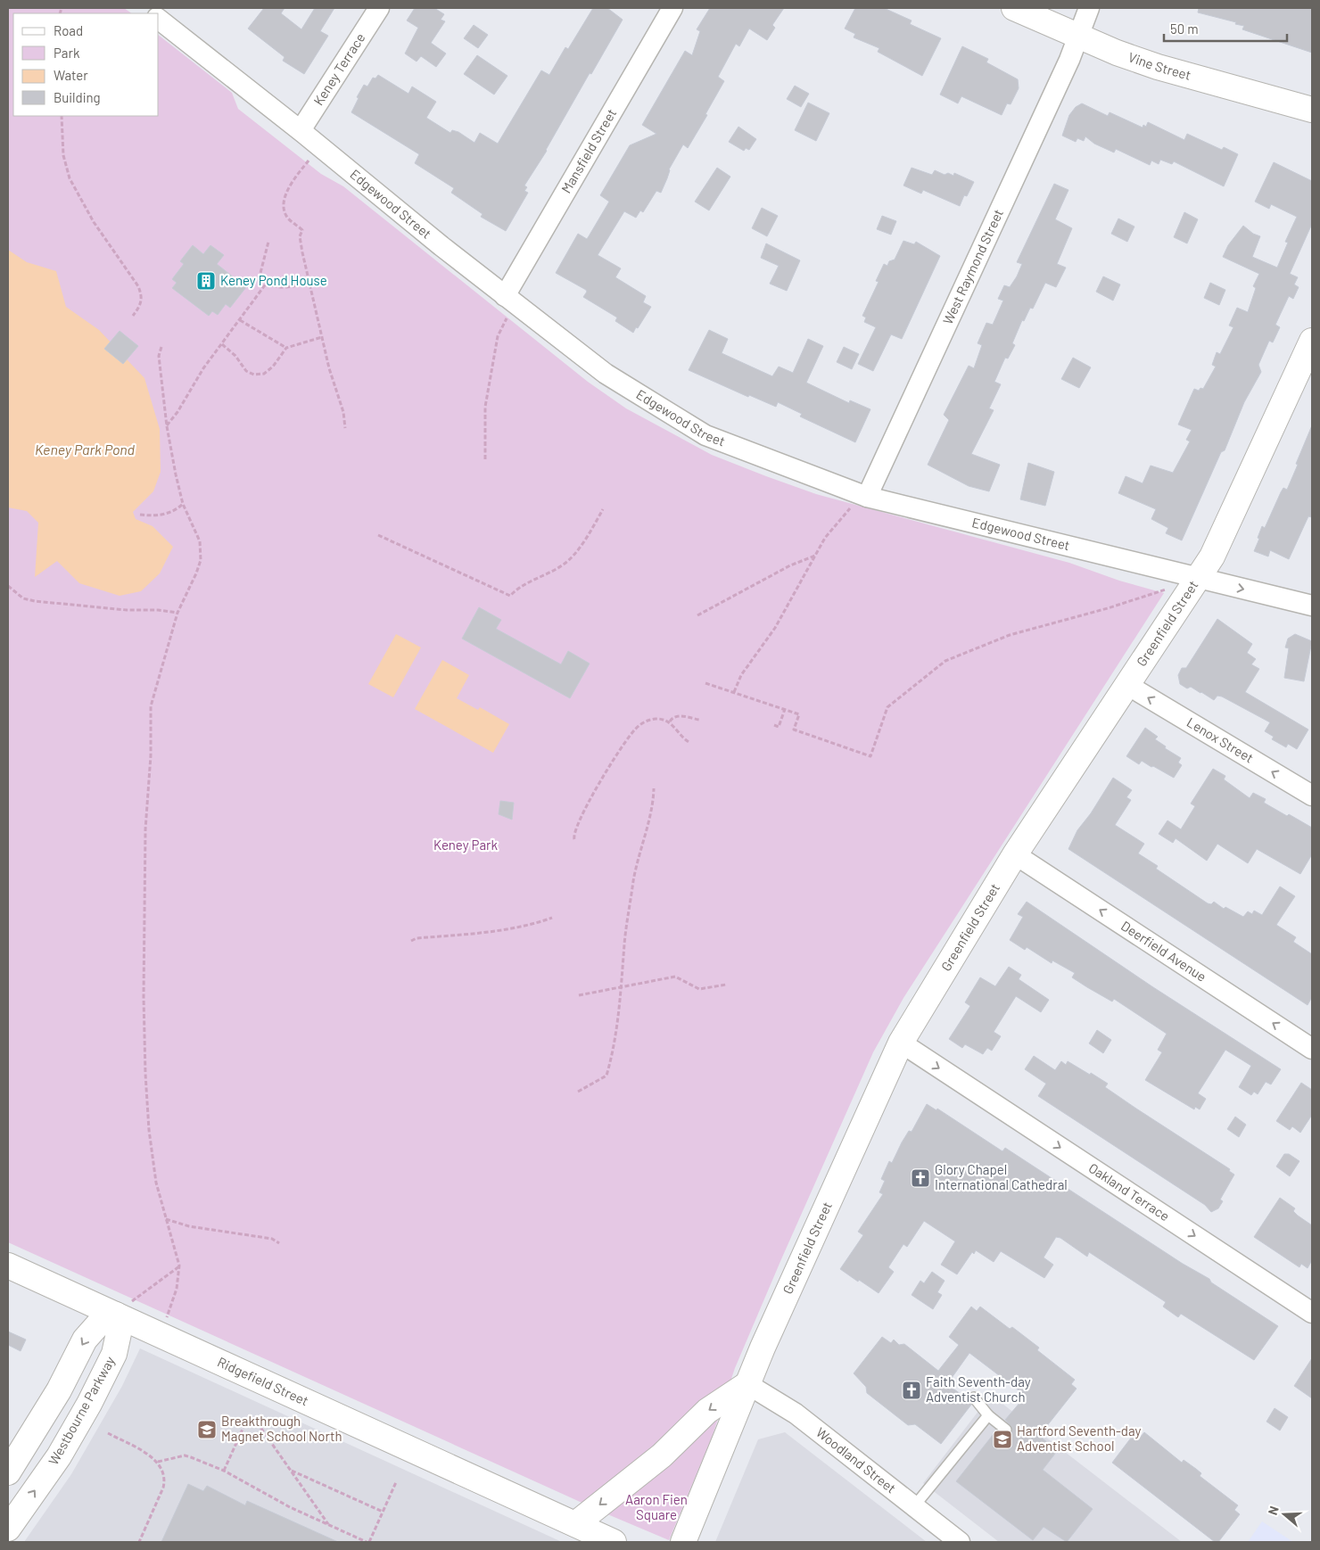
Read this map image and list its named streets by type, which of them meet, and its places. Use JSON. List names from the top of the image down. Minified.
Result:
{"streets":{"street":["Vine Street","Keney Terrace","Mansfield Street","Edgewood Street","West Raymond Street","Greenfield Street","Lenox Street","Deerfield Avenue","Oakland Terrace","Ridgefield Street","Westbourne Parkway","Woodland Street"]},"crossings":[["Vine Street","West Raymond Street"],["Keney Terrace","Edgewood Street"],["Mansfield Street","Edgewood Street"],["Edgewood Street","West Raymond Street"],["Edgewood Street","Greenfield Street"],["Greenfield Street","Lenox Street"],["Greenfield Street","Deerfield Avenue"],["Greenfield Street","Oakland Terrace"],["Greenfield Street","Woodland Street"],["Ridgefield Street","Westbourne Parkway"]],"one_way":["Lenox Street","Deerfield Avenue","Oakland Terrace"],"water":["Keney Park Pond"],"parks":["Keney Park","Aaron Fien Square"],"places":{"building":["Keney Pond House"],"church":["Glory Chapel International Cathedral","Faith Seventh-day Adventist Church"],"school or university":["Breakthrough Magnet School North","Hartford Seventh-day Adventist School"]},"legend":["Road","Park","Water","Building"],"scale_bar":"50 m","north":"left"}
